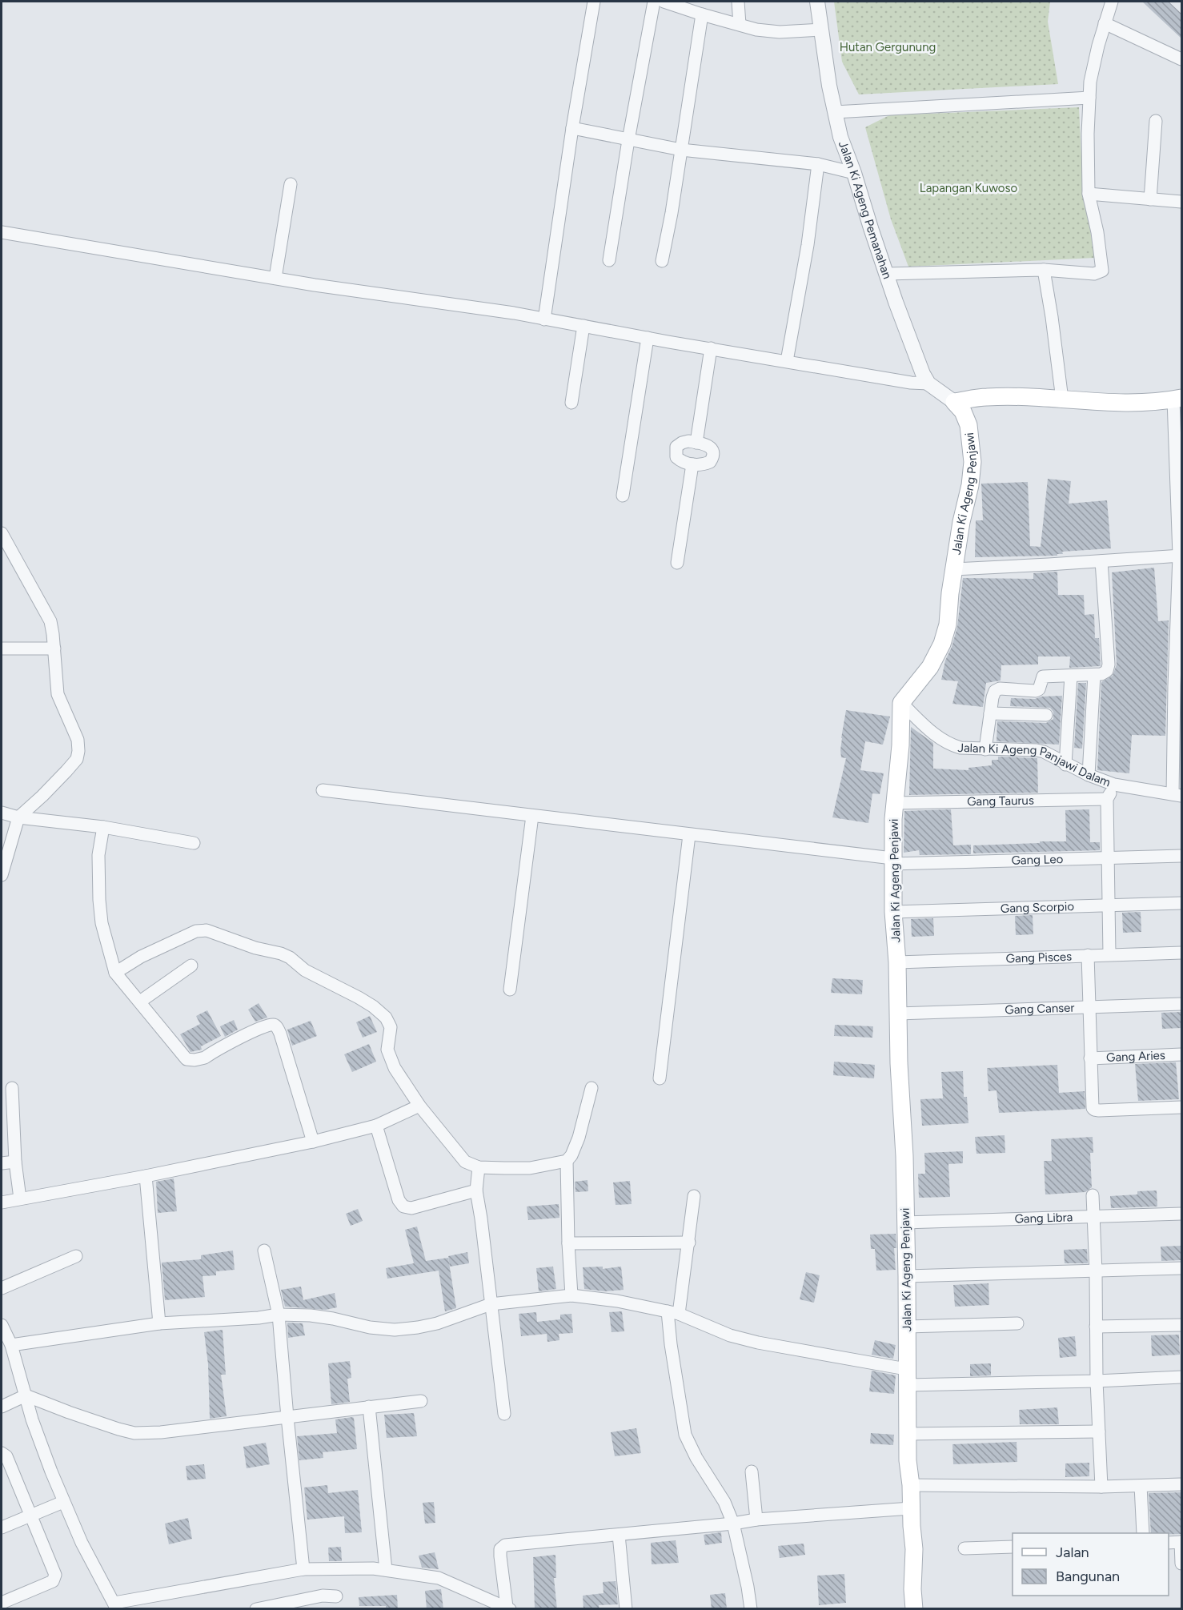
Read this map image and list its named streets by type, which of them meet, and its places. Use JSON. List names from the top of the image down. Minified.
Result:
{"streets":{"main road":["Jalan Ki Ageng Penjawi"],"street":["Jalan Ki Ageng Pemanahan","Jalan Ki Ageng Panjawi Dalam","Gang Taurus","Gang Leo","Gang Scorpio","Gang Pisces","Gang Canser","Gang Aries","Gang Libra"]},"crossings":[["Jalan Ki Ageng Pemanahan","Jalan Ki Ageng Penjawi"],["Jalan Ki Ageng Penjawi","Jalan Ki Ageng Panjawi Dalam"],["Jalan Ki Ageng Penjawi","Gang Taurus"],["Jalan Ki Ageng Penjawi","Gang Leo"],["Jalan Ki Ageng Penjawi","Gang Scorpio"],["Jalan Ki Ageng Penjawi","Gang Pisces"],["Jalan Ki Ageng Penjawi","Gang Canser"],["Jalan Ki Ageng Penjawi","Gang Libra"]],"parks":["Hutan Gergunung","Lapangan Kuwoso"],"legend":["Jalan","Bangunan"]}
